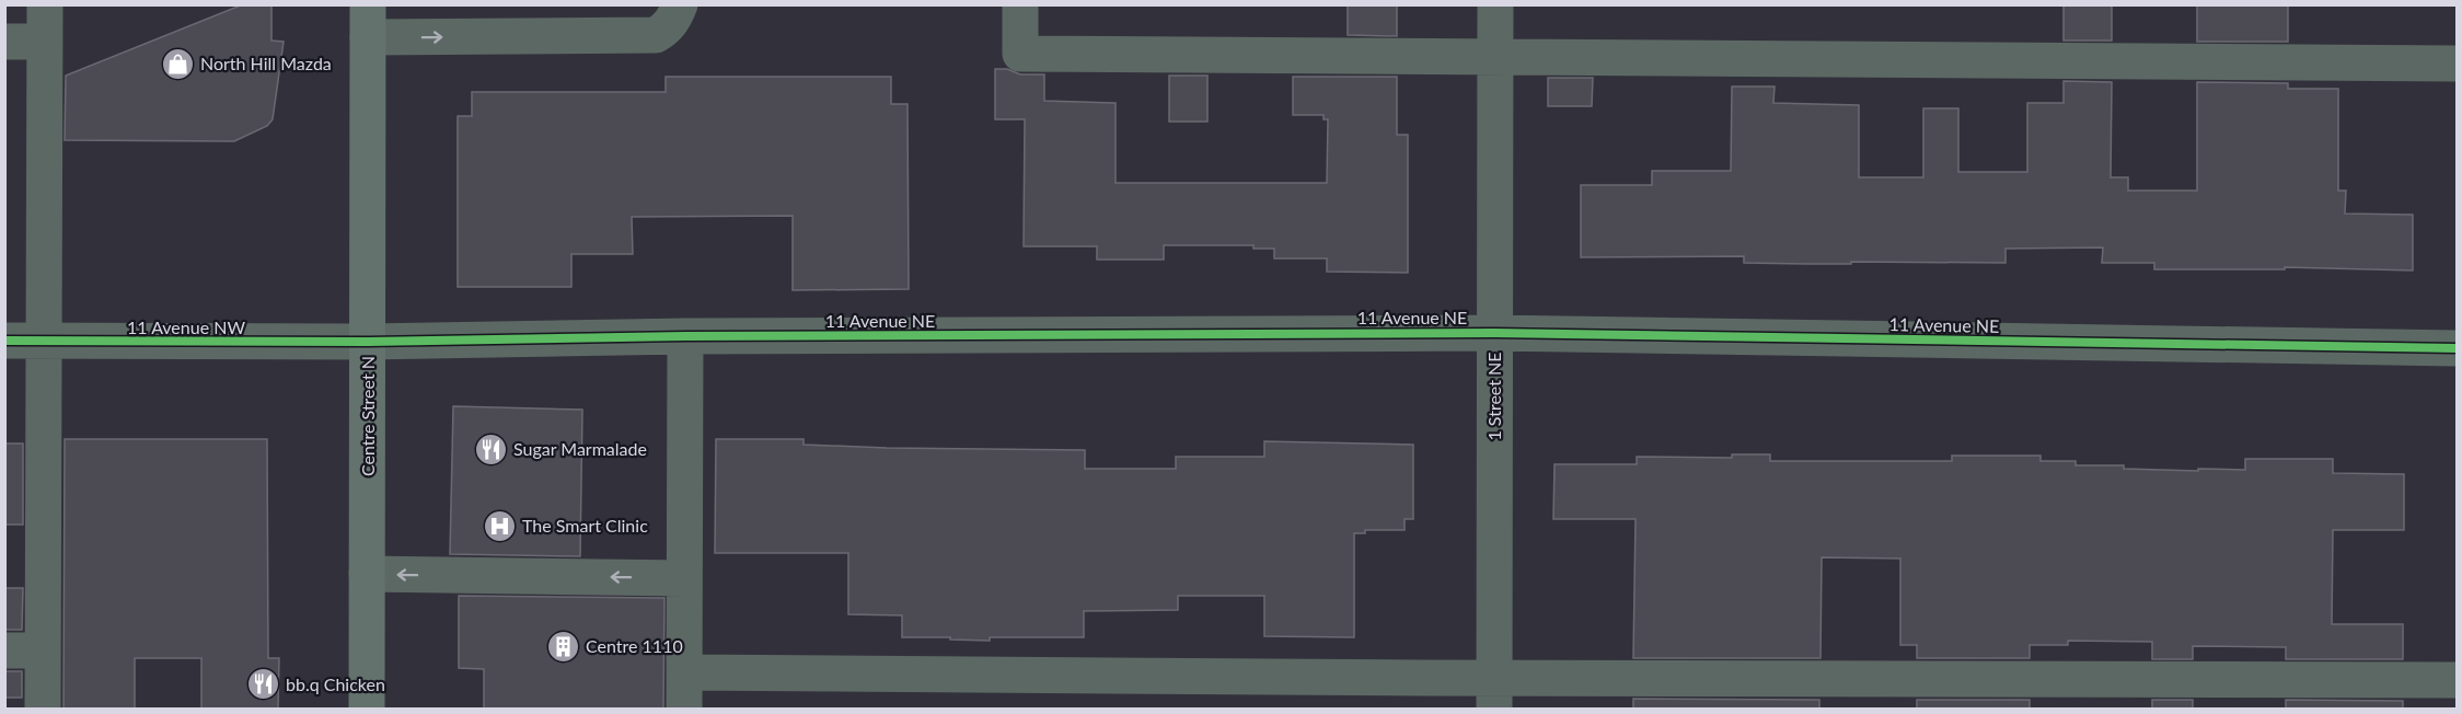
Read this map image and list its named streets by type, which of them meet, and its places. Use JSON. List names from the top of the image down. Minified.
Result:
{"streets":{"main road":["Centre Street N"],"street":["11 Avenue NE","11 Avenue NW","1 Street NE"]},"crossings":[["11 Avenue NE","11 Avenue NW"],["11 Avenue NE","1 Street NE"],["11 Avenue NE","Centre Street N"],["11 Avenue NW","Centre Street N"]],"places":{"shop":["North Hill Mazda"],"restaurant":["Sugar Marmalade","bb.q Chicken"],"hospital":["The Smart Clinic"],"building":["Centre 1110"]}}
